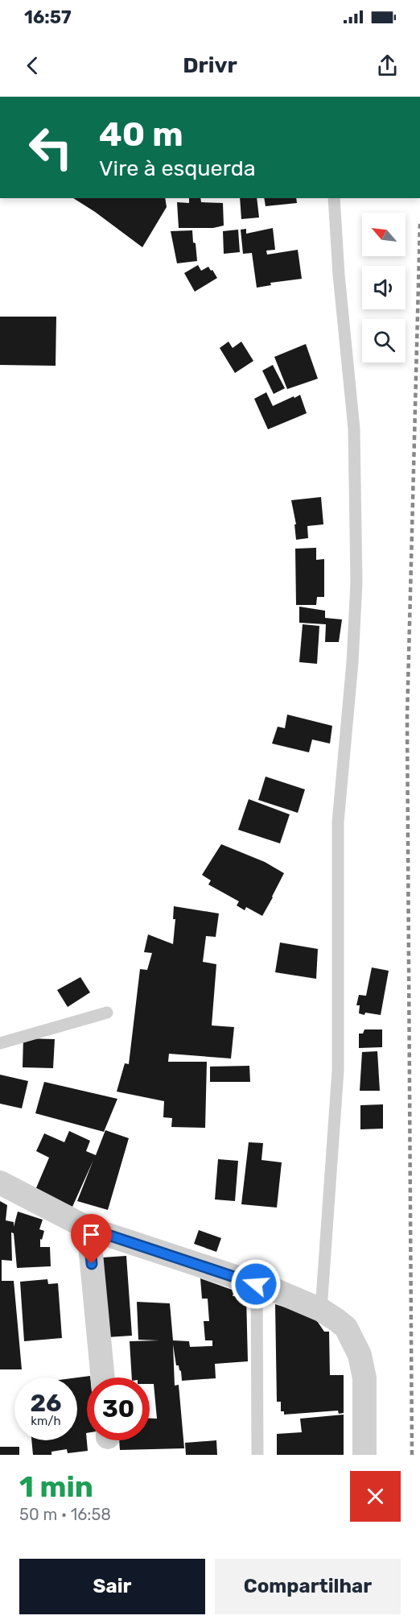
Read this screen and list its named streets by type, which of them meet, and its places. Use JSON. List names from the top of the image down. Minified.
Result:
{"north":"top left","page":{"status":"16:57","header":"Drivr","turn":["40 m","Vire à esquerda"],"speed":"26 km/h","limit":"30","heading":["1 min","50 m · 16:58"],"buttons":["Sair","Compartilhar"]}}
